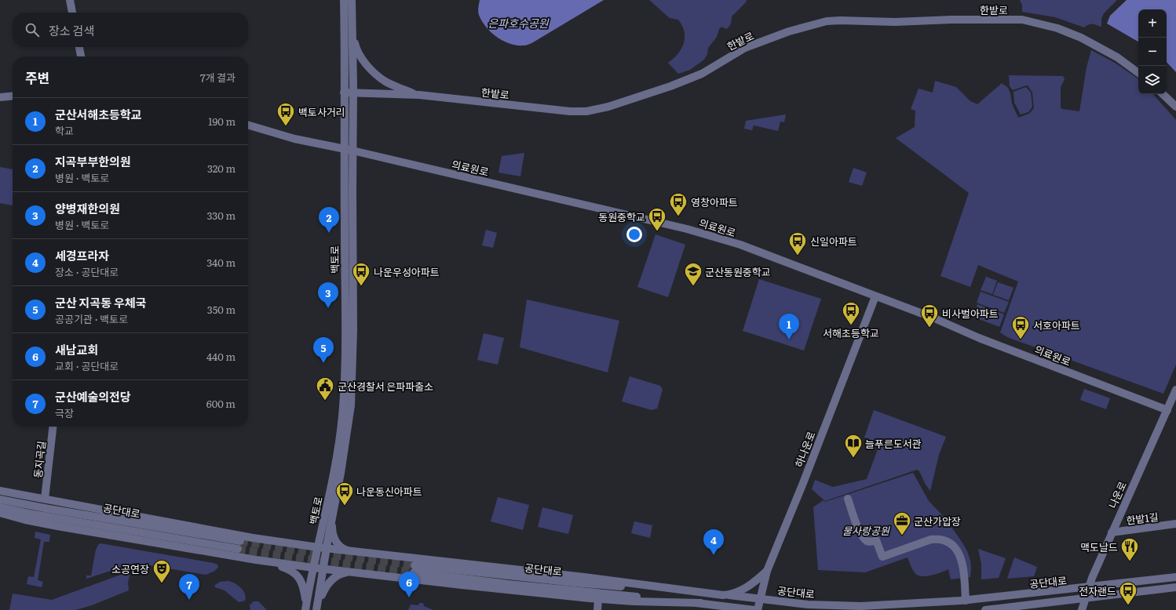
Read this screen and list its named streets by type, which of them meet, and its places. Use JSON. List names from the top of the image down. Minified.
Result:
{"streets":{"street":["한밭로","의료원로","백토로","하나운로","동지곡길","나운로","공단대로","한밭1길"]},"crossings":[["한밭로","백토로"],["의료원로","백토로"],["의료원로","하나운로"],["의료원로","나운로"],["하나운로","공단대로"],["나운로","공단대로"],["나운로","한밭1길"]],"water":["은파호수공원"],"parks":["물사랑공원"],"places":{"bus stop":["백토사거리","영창아파트","동원중학교","신일아파트","나운우성아파트","서해초등학교","비사벌아파트","서호아파트","나운동신아파트","전자랜드"],"school or university":["군산동원중학교"],"public building":["군산경찰서 은파파출소"],"library":["늘푸른도서관"],"office":["군산가압장"],"restaurant":["맥도날드"],"theatre":["소공연장"]},"page":{"map_buttons":["+","−"],"search":"장소 검색","heading":["주변","7개 결과"],"list":[{"mark":"1","name":"군산서해초등학교","note":"학교","value":"190 m"},{"mark":"2","name":"지곡부부한의원","note":"병원 · 백토로","value":"320 m"},{"mark":"3","name":"양병재한의원","note":"병원 · 백토로","value":"330 m"},{"mark":"4","name":"세경프라자","note":"장소 · 공단대로","value":"340 m"},{"mark":"5","name":"군산 지곡동 우체국","note":"공공기관 · 백토로","value":"350 m"},{"mark":"6","name":"새남교회","note":"교회 · 공단대로","value":"440 m"},{"mark":"7","name":"군산예술의전당","note":"극장","value":"600 m"}],"pins":["2","3","1","5","4","6","7"]}}
